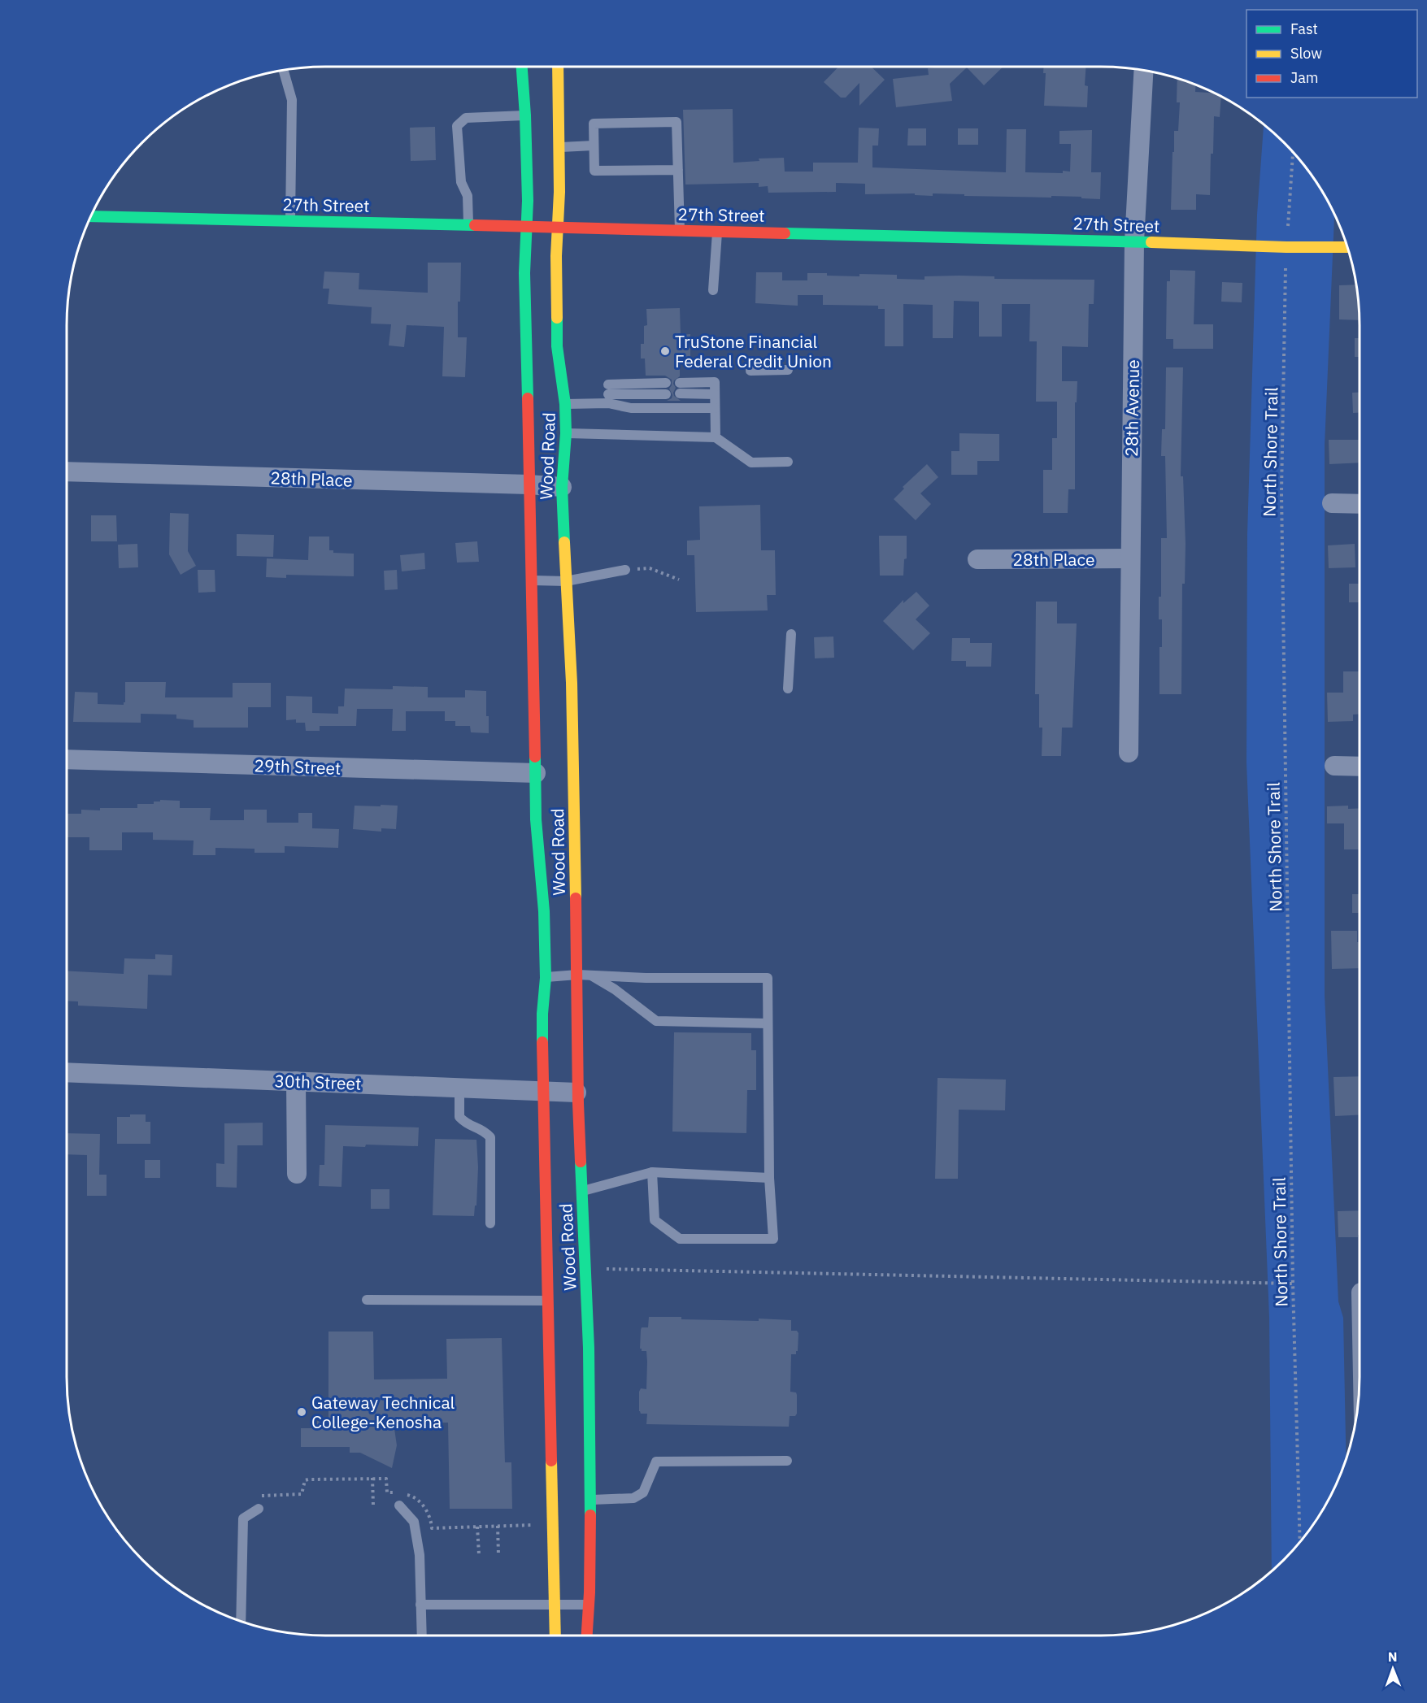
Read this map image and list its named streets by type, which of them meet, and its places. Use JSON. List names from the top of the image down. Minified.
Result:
{"streets":{"street":["27th Street","28th Avenue","Wood Road","28th Place","29th Street","30th Street"],"path":["North Shore Trail"]},"crossings":[["27th Street","28th Avenue"],["27th Street","North Shore Trail"],["27th Street","Wood Road"],["28th Avenue","28th Place"],["Wood Road","28th Place"],["Wood Road","29th Street"],["Wood Road","30th Street"]],"places":["TruStone Financial Federal Credit Union","Gateway Technical College-Kenosha"],"legend":["Fast","Slow","Jam"],"north":"top"}
